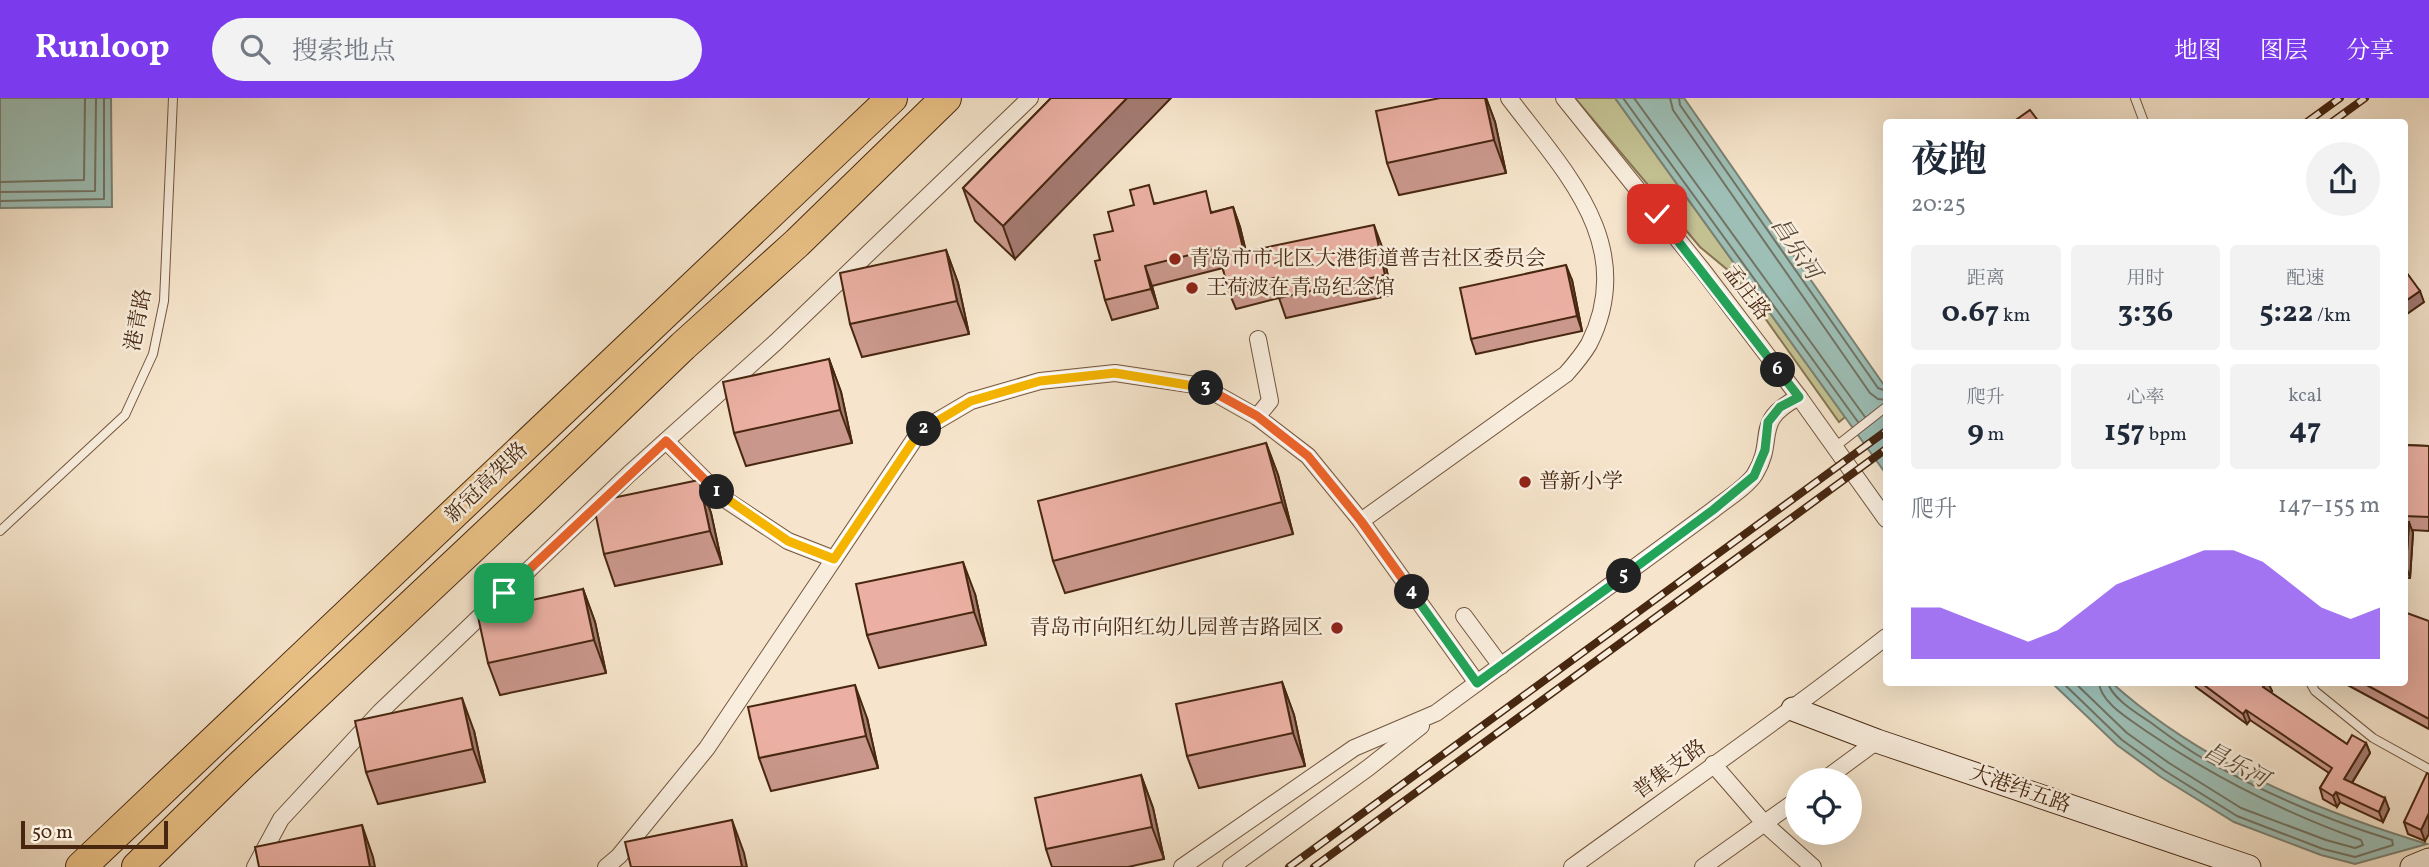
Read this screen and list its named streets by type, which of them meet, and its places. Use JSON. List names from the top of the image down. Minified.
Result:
{"streets":{"highway":["新冠高架路"],"street":["孟庄路","普集支路","大港纬五路"],"lane":["港青路"]},"crossings":[["普集支路","大港纬五路"]],"water":["昌乐河"],"places":["青岛市市北区大港街道普吉社区委员会","王荷波在青岛纪念馆","普新小学","青岛市向阳红幼儿园普吉路园区"],"scale_bar":"50 m","page":{"header":"Runloop","search":"搜索地点","nav":["地图","图层","分享"],"heading":["夜跑","20:25"],"stats":[["距离","0.67 km"],["用时","3:36"],["配速","5:22 /km"],["爬升","9 m"],["心率","157 bpm"],["kcal","47"]],"pins":["6","3","2","1","5","4"],"chart":["爬升","147–155 m"],"scale":"50 m"}}
